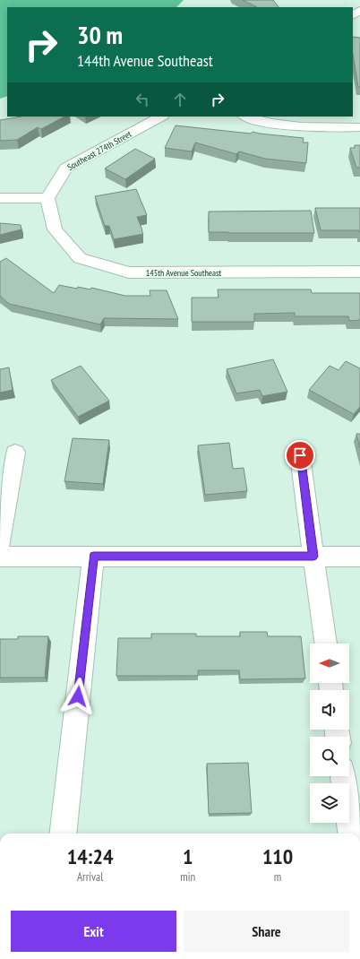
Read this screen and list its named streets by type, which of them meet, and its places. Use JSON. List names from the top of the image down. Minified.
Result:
{"streets":{"street":["Southeast 274th Street","145th Avenue Southeast"]},"crossings":[["Southeast 274th Street","145th Avenue Southeast"]],"north":"left","page":{"turn":["30 m","144th Avenue Southeast"],"eta":["14:24","Arrival","1","min","110","m"],"buttons":["Exit","Share"]}}
